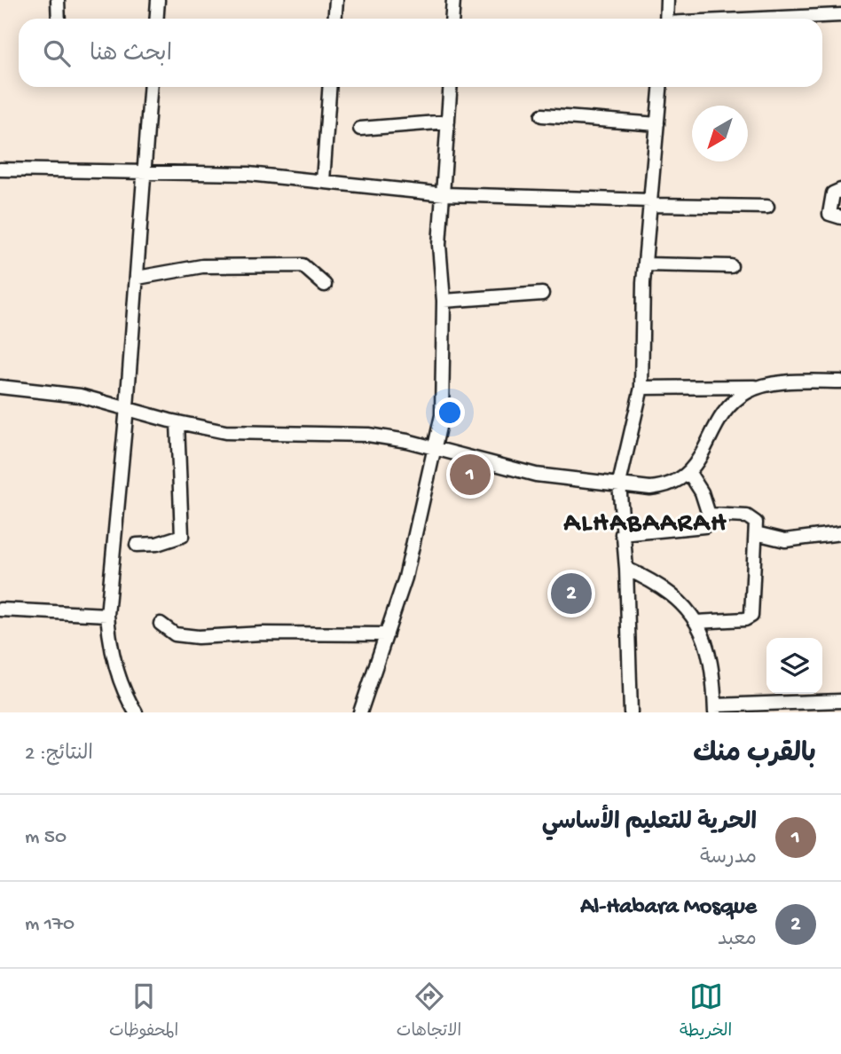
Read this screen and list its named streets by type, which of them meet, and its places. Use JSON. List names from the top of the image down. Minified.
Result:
{"districts":["ALHABAARAH"],"north":"bottom left","page":{"search":"ابحث هنا","pins":["1","2"],"heading":["بالقرب منك","النتائج: 2"],"list":[{"mark":"1","name":"الحرية للتعليم الأساسي","note":"مدرسة","value":"50 m"},{"mark":"2","name":"Al-Habara Mosque","note":"معبد","value":"170 m"}],"nav":["الخريطة","الاتجاهات","المحفوظات"]}}
